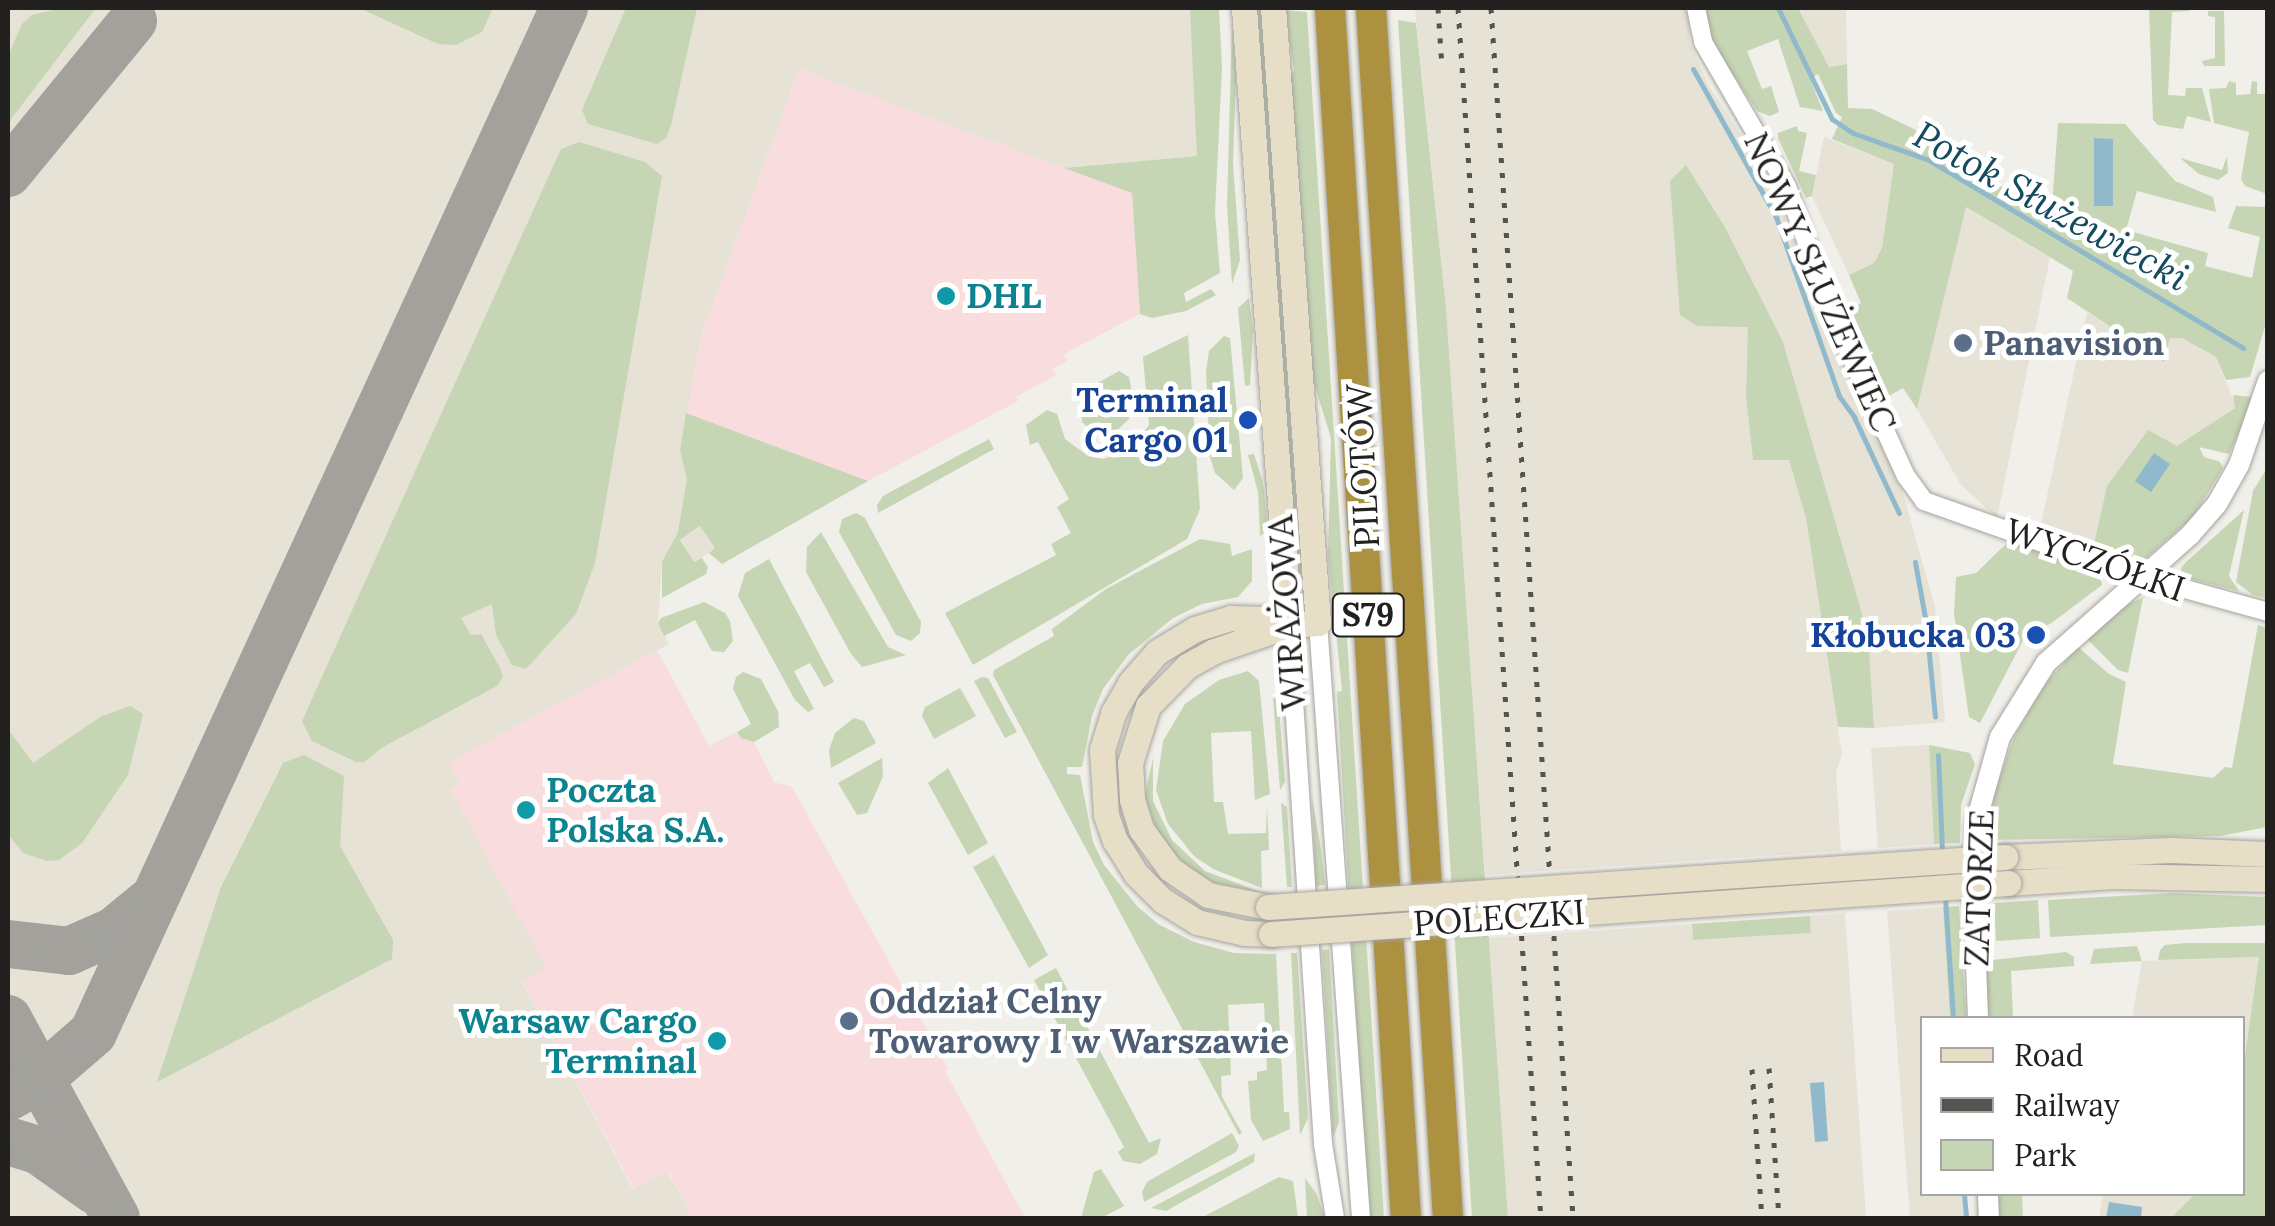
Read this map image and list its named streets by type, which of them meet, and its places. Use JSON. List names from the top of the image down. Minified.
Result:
{"streets":{"highway":["PILOTÓW","S79"],"main road":["WIRAŻOWA","POLECZKI"],"street":["NOWY SŁUŻEWIEC","WYCZÓŁKI","ZATORZE"]},"crossings":[["NOWY SŁUŻEWIEC","WYCZÓŁKI"],["WYCZÓŁKI","ZATORZE"],["WIRAŻOWA","POLECZKI"]],"water":["Potok Służewiecki"],"places":["DHL","Panavision","Terminal Cargo 01","Kłobucka 03","Poczta Polska S.A.","Oddział Celny Towarowy I w Warszawie","Warsaw Cargo Terminal"],"legend":["Road","Railway","Park"]}
